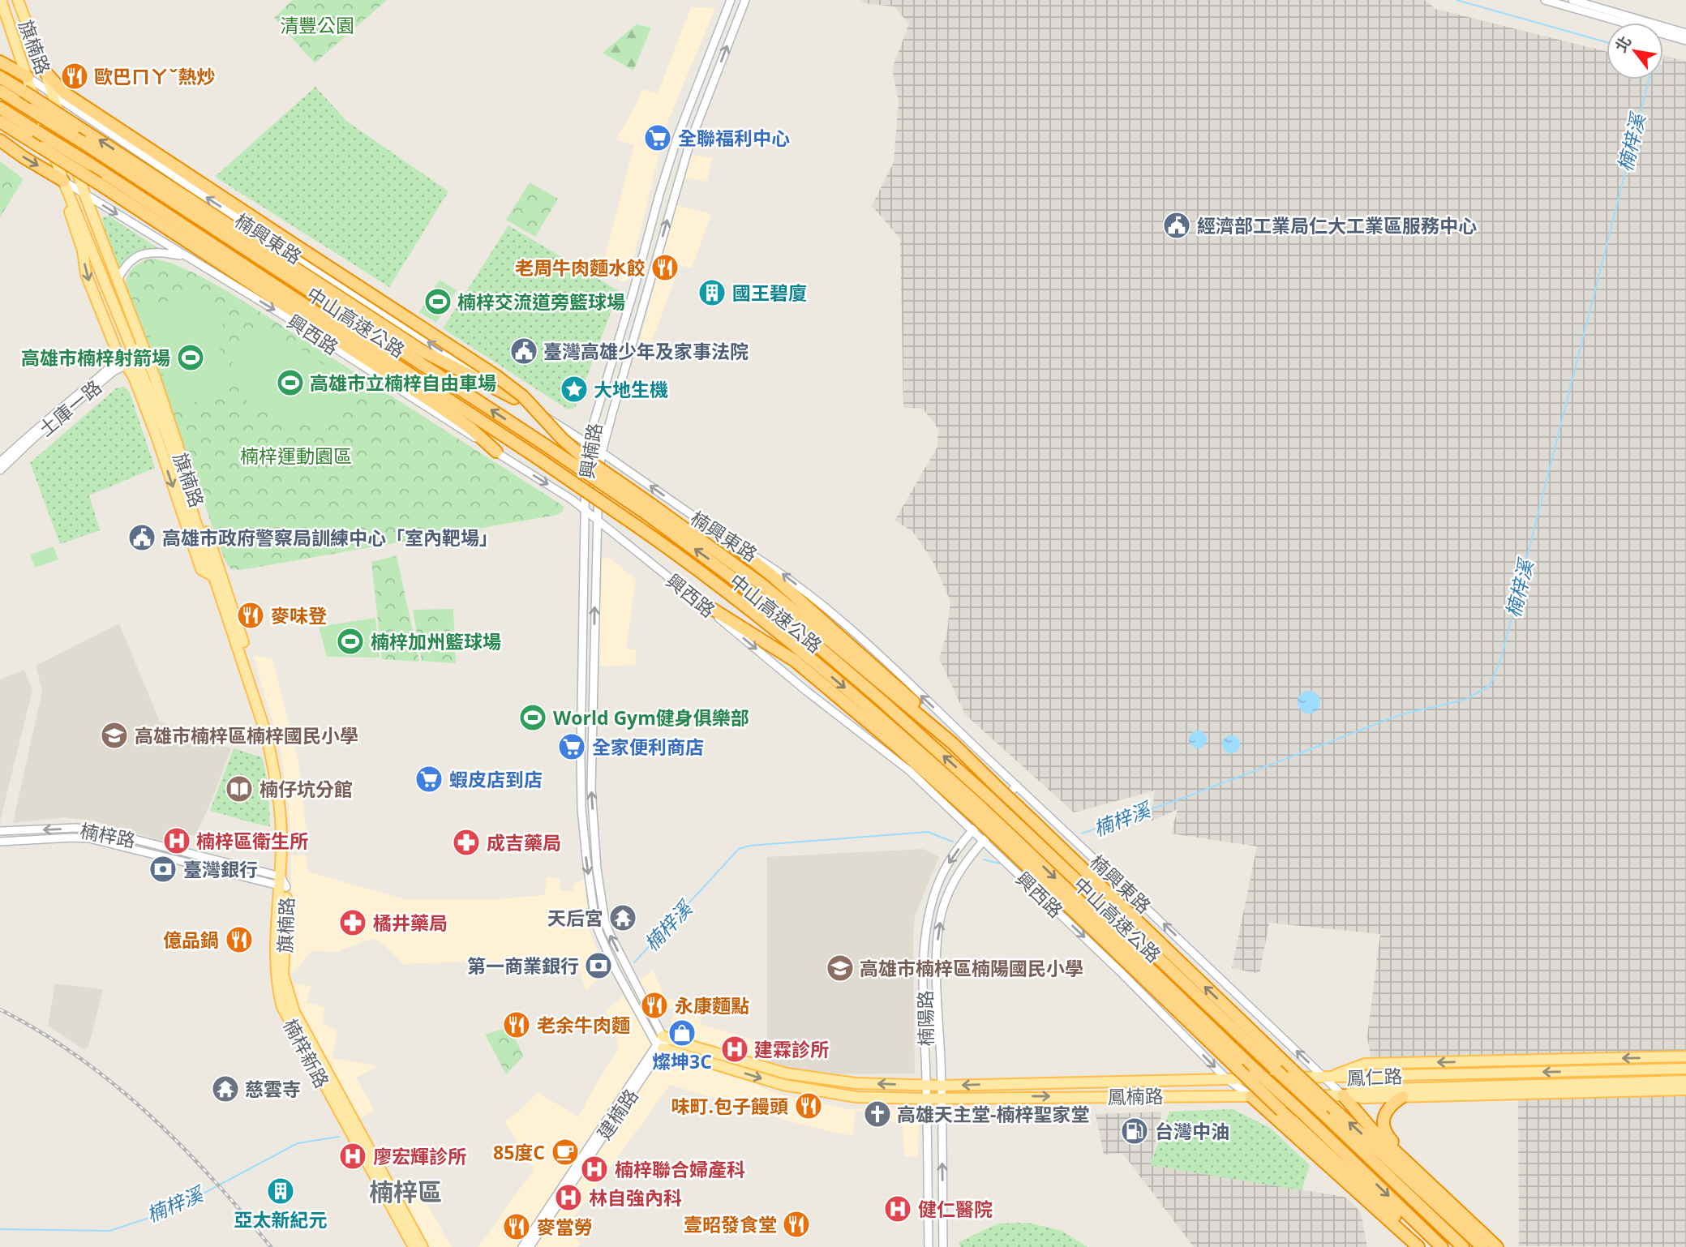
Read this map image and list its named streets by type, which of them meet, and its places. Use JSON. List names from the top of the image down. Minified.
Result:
{"streets":{"highway":["中山高速公路"],"main road":["旗楠路","楠梓新路","鳳仁路","鳳楠路"],"street":["楠興東路","興西路","土庫一路","興楠路","楠梓路","楠陽路","建楠路"]},"crossings":[["旗楠路","楠興東路"],["旗楠路","興西路"],["旗楠路","土庫一路"],["旗楠路","楠梓路"],["旗楠路","楠梓新路"],["楠興東路","興楠路"],["楠興東路","楠陽路"],["楠興東路","鳳仁路"],["楠興東路","鳳楠路"],["中山高速公路","興西路"],["興西路","興楠路"],["興西路","楠陽路"],["興西路","鳳楠路"],["興楠路","鳳楠路"],["興楠路","建楠路"],["楠陽路","鳳楠路"],["鳳仁路","鳳楠路"],["鳳楠路","建楠路"]],"one_way":["楠興東路","興西路"],"districts":["楠梓區"],"water":["楠梓溪"],"parks":["清豐公園","楠梓運動園區"],"places":{"restaurant":["歐巴ㄇㄚˇ熱炒","老周牛肉麵水餃","麥味登","億品鍋","永康麵點","老余牛肉麵","味町.包子饅頭","壹昭發食堂","麥當勞"],"supermarket":["全聯福利中心","全家便利商店","蝦皮店到店"],"public building":["經濟部工業局仁大工業區服務中心","臺灣高雄少年及家事法院","高雄市政府警察局訓練中心「室內靶場」"],"building":["國王碧廈","亞太新紀元"],"sports":["楠梓交流道旁籃球場","高雄市楠梓射箭場","高雄市立楠梓自由車場","楠梓加州籃球場","World Gym健身俱樂部"],"place":["大地生機"],"school or university":["高雄市楠梓區楠梓國民小學","高雄市楠梓區楠陽國民小學"],"library":["楠仔坑分館"],"hospital":["楠梓區衛生所","建霖診所","廖宏輝診所","楠梓聯合婦產科","林自強內科","健仁醫院"],"pharmacy":["成吉藥局","橘井藥局"],"bank":["臺灣銀行","第一商業銀行"],"temple":["天后宮","慈雲寺"],"shop":["燦坤3C"],"church":["高雄天主堂-楠梓聖家堂"],"fuel station":["台灣中油"],"cafe":["85度C"]},"north":"top left"}
